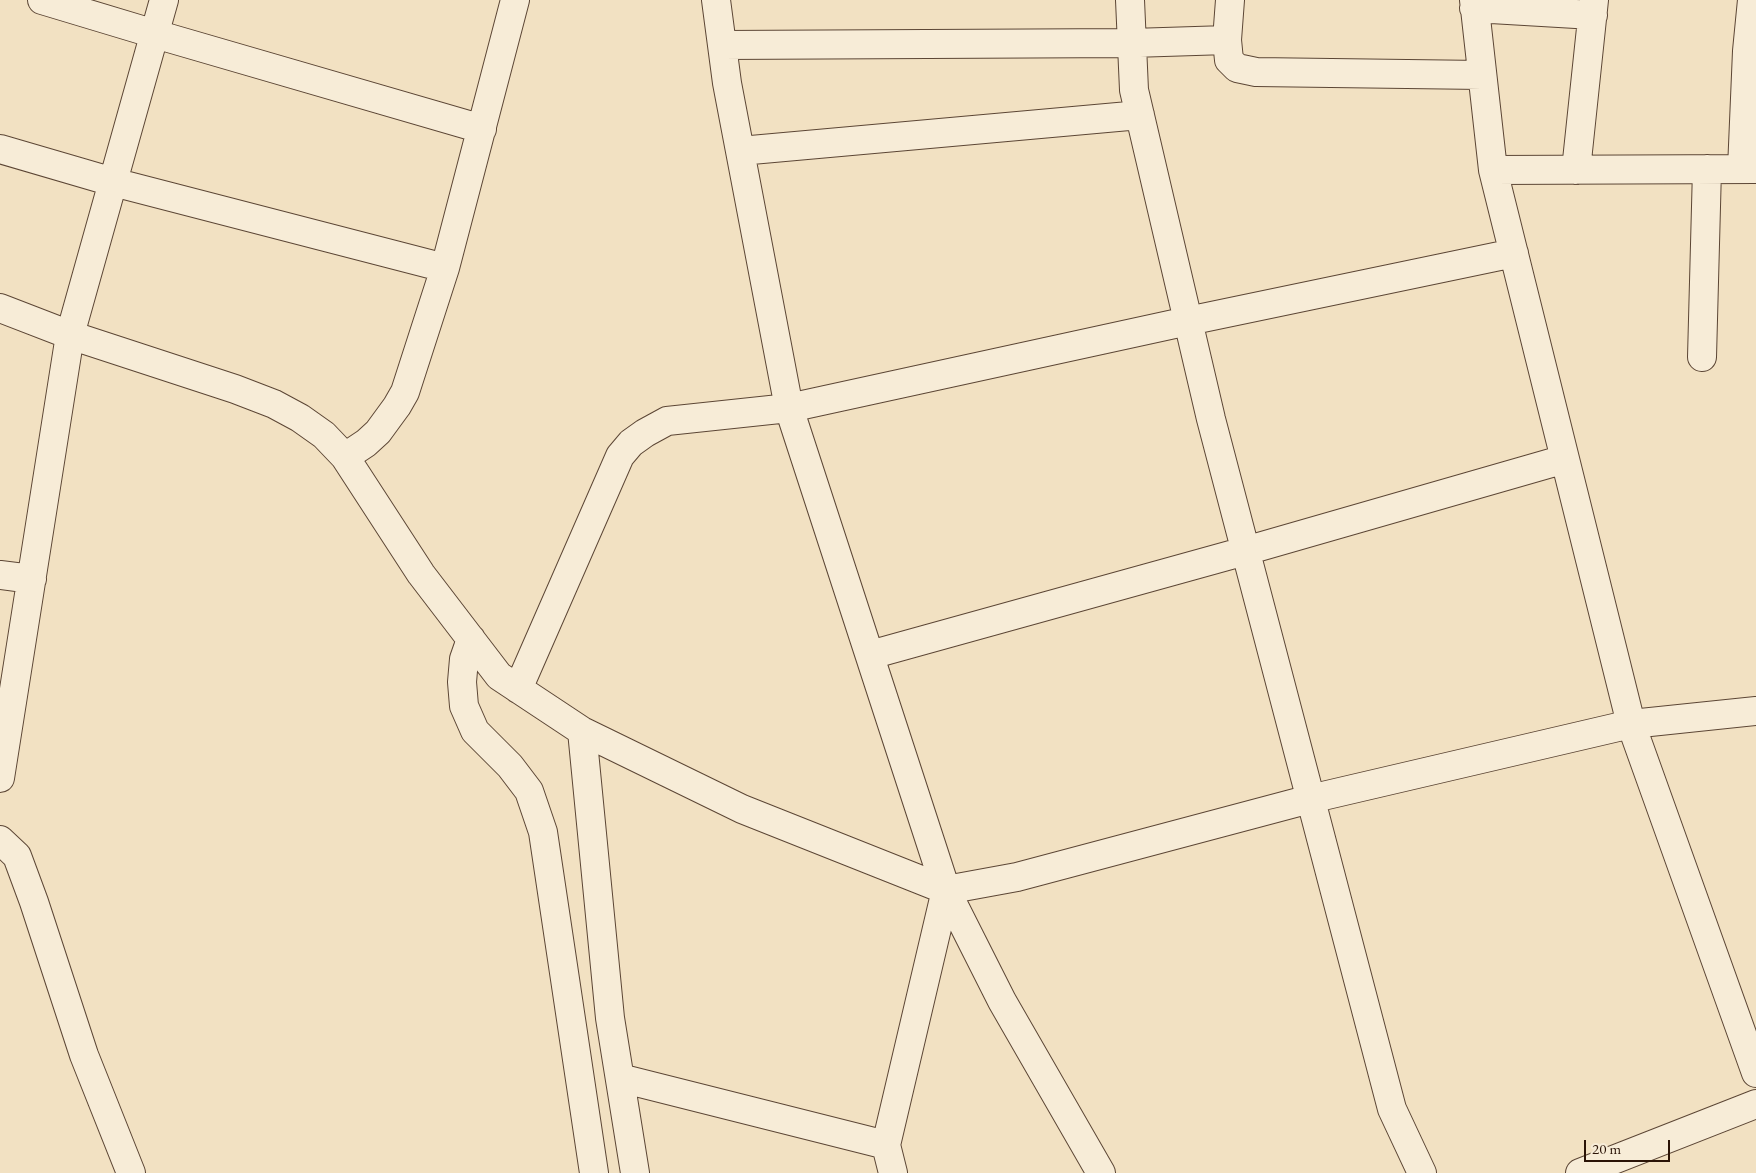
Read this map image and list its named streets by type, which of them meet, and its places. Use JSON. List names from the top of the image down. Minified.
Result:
{"scale_bar":"20 m"}
